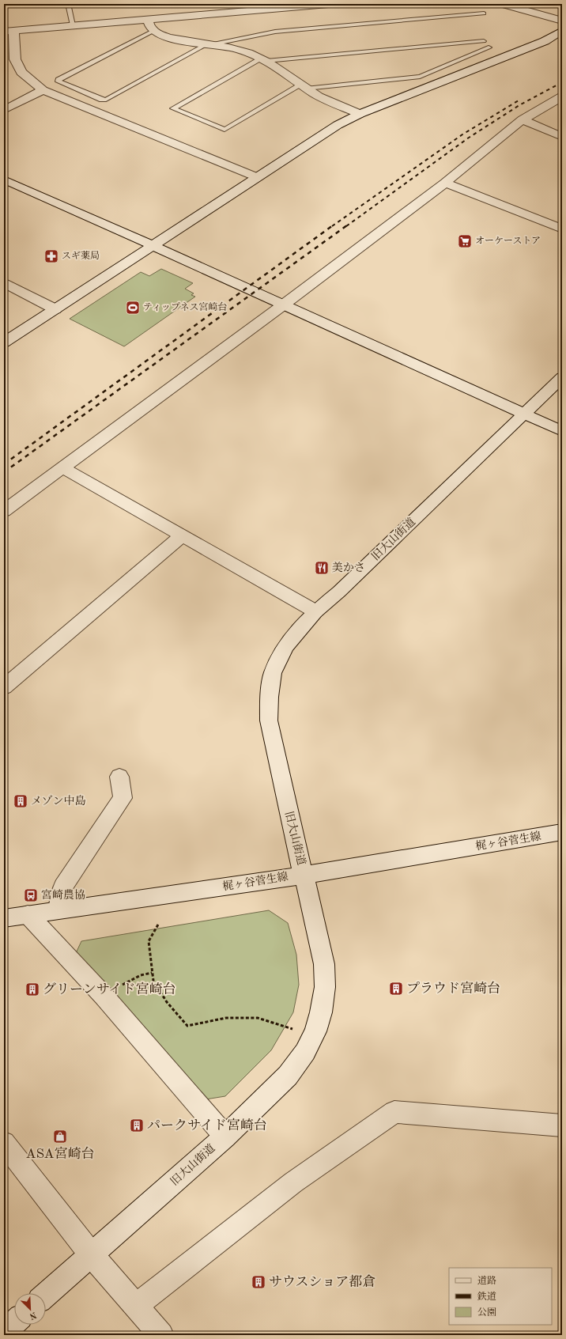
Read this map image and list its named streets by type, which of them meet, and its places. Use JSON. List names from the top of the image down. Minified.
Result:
{"streets":{"street":["旧大山街道","梶ヶ谷菅生線"]},"crossings":[["旧大山街道","梶ヶ谷菅生線"]],"places":{"supermarket":["オーケーストア"],"pharmacy":["スギ薬局"],"sports":["ティップネス宮崎台"],"restaurant":["美かさ"],"building":["メゾン中島","プラウド宮崎台","グリーンサイド宮崎台","パークサイド宮崎台","サウスショア都倉"],"bus stop":["宮崎農協"],"shop":["ASA宮崎台"]},"legend":["道路","鉄道","公園"],"north":"bottom right"}
